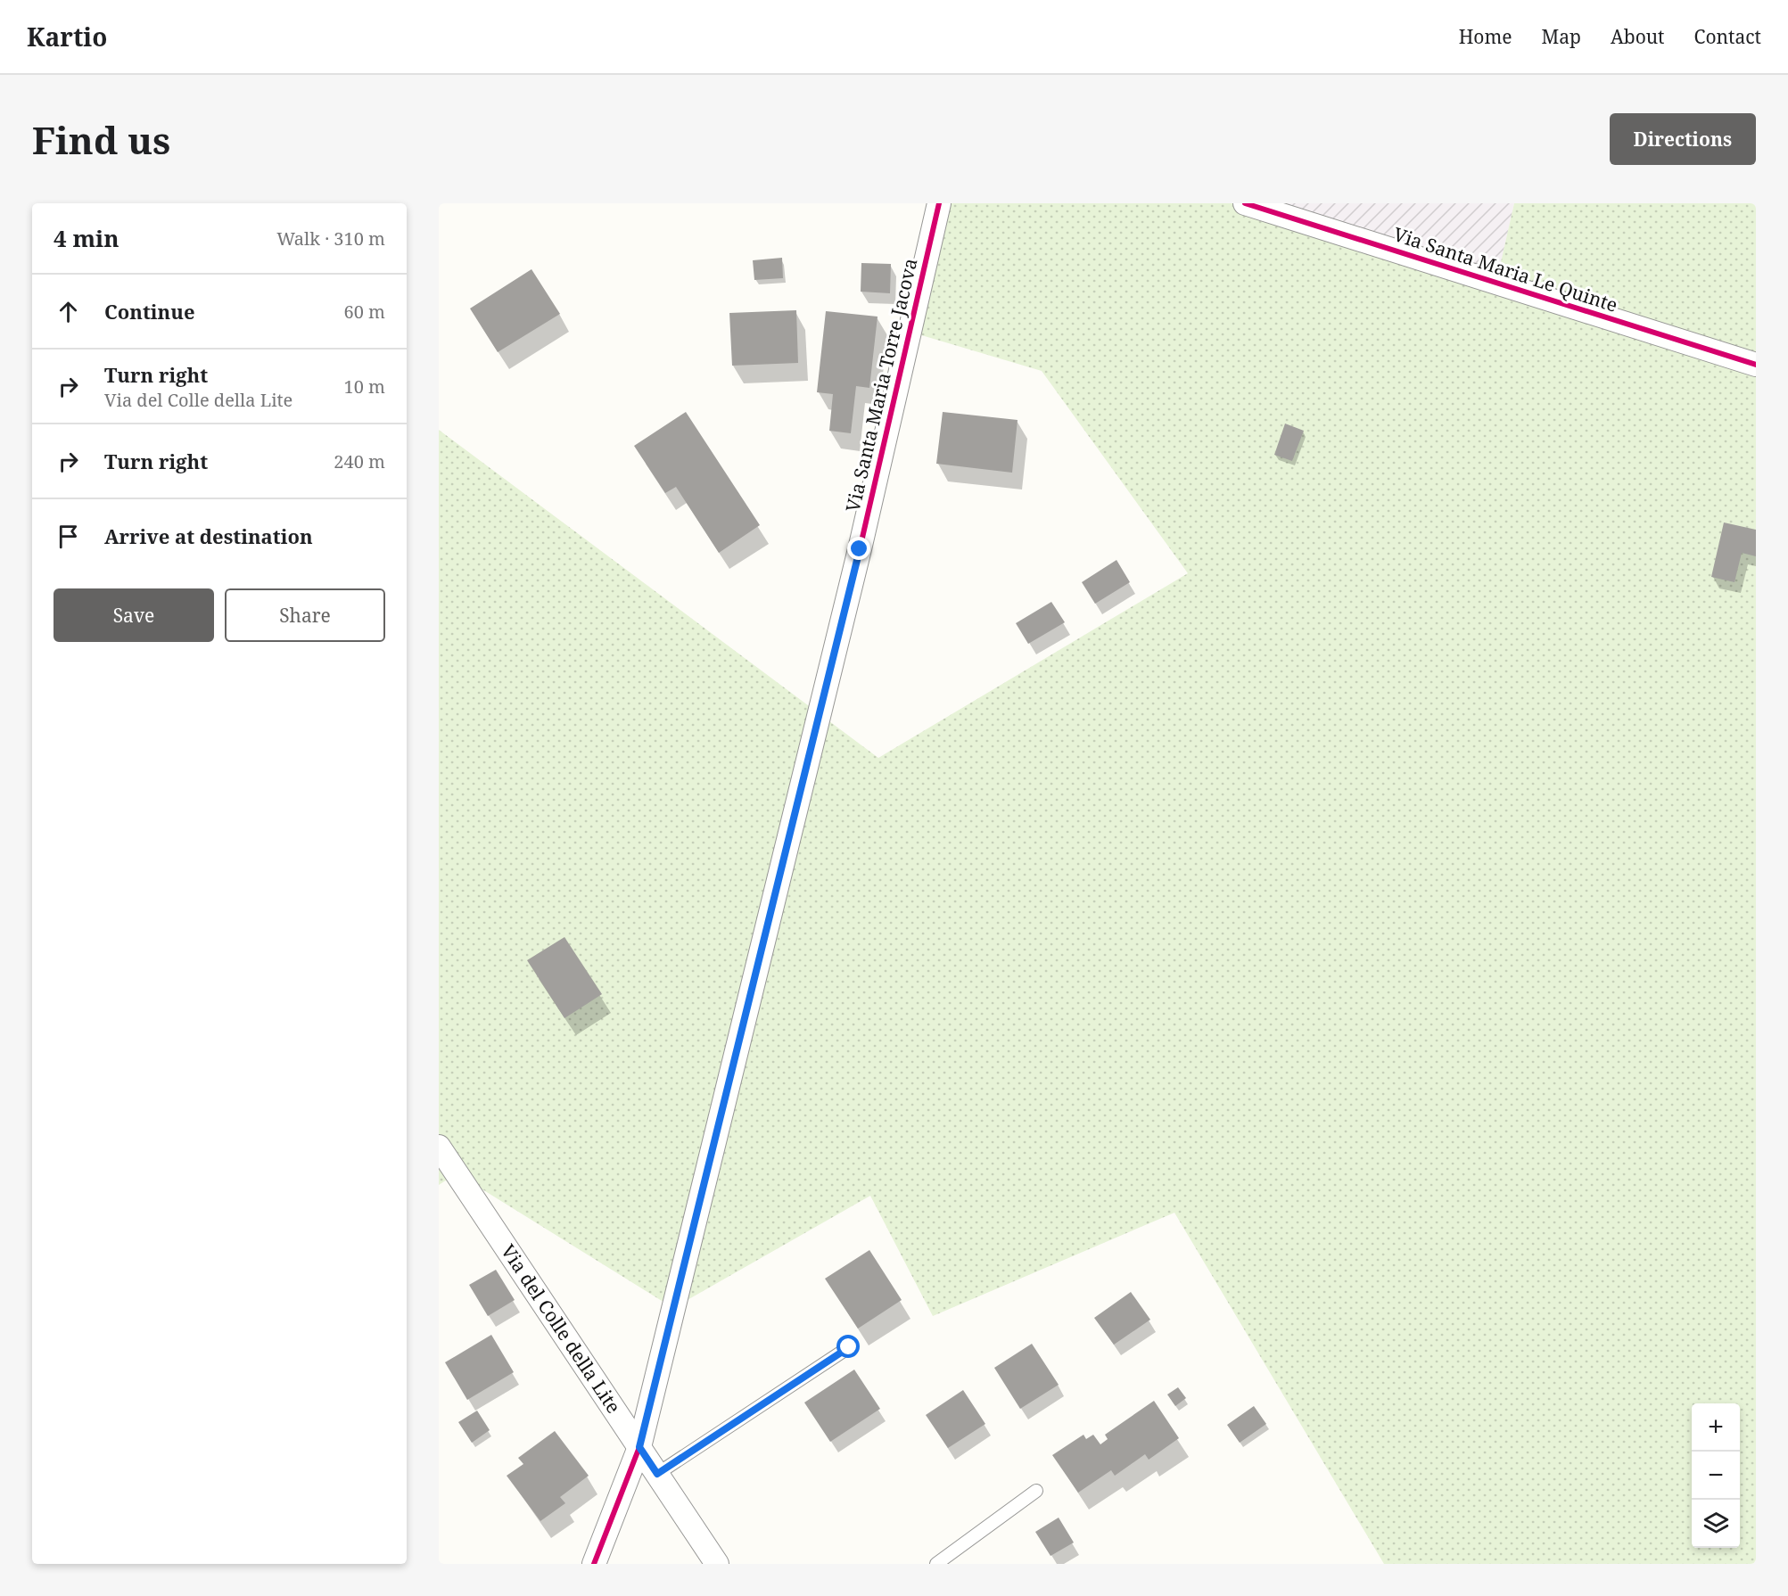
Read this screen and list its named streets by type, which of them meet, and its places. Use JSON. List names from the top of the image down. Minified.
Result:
{"streets":{"street":["Via Santa Maria Le Quinte","Via Santa Maria Torre Jacova","Via del Colle della Lite"]},"crossings":[["Via Santa Maria Torre Jacova","Via del Colle della Lite"]],"page":{"header":"Kartio","nav":["Home","Map","About","Contact"],"buttons":["Directions",["Save","Share"]],"title":"Find us","heading":["4 min","Walk · 310 m"],"list":[["Continue","60 m"],["Turn right","Via del Colle della Lite","10 m"],["Turn right","240 m"],"Arrive at destination"],"map_buttons":["+","−"]}}
